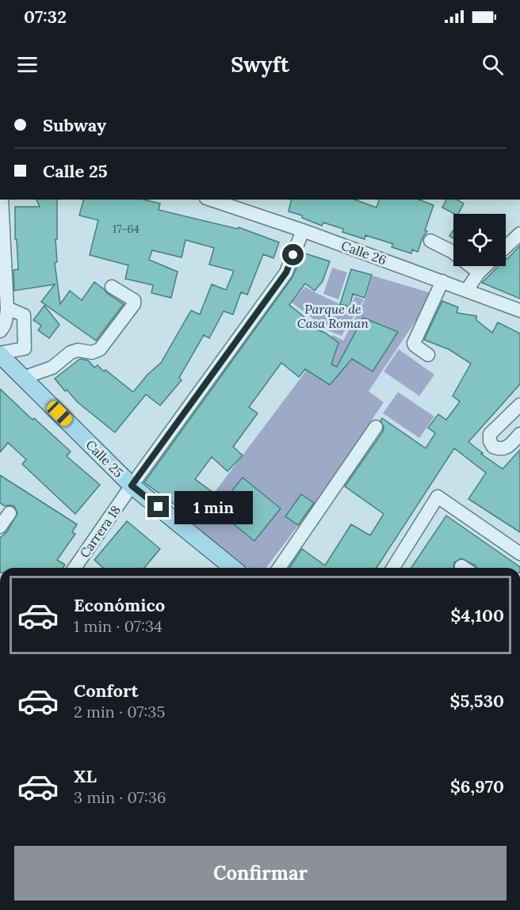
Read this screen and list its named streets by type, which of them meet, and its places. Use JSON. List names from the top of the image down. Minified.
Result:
{"streets":{"main road":["Calle 25"],"street":["Calle 26","Carrera 18"]},"crossings":[["Calle 26","Carrera 18"],["Calle 25","Carrera 18"]],"parks":["Parque de Casa Roman"],"house_numbers":["17-64"],"page":{"status":"07:32","header":"Swyft","banner":["Subway","Calle 25"],"bubble":"1 min","list":[{"name":"Económico","note":"1 min · 07:34","value":"$4,100"},{"name":"Confort","note":"2 min · 07:35","value":"$5,530"},{"name":"XL","note":"3 min · 07:36","value":"$6,970"}],"buttons":"Confirmar"}}
